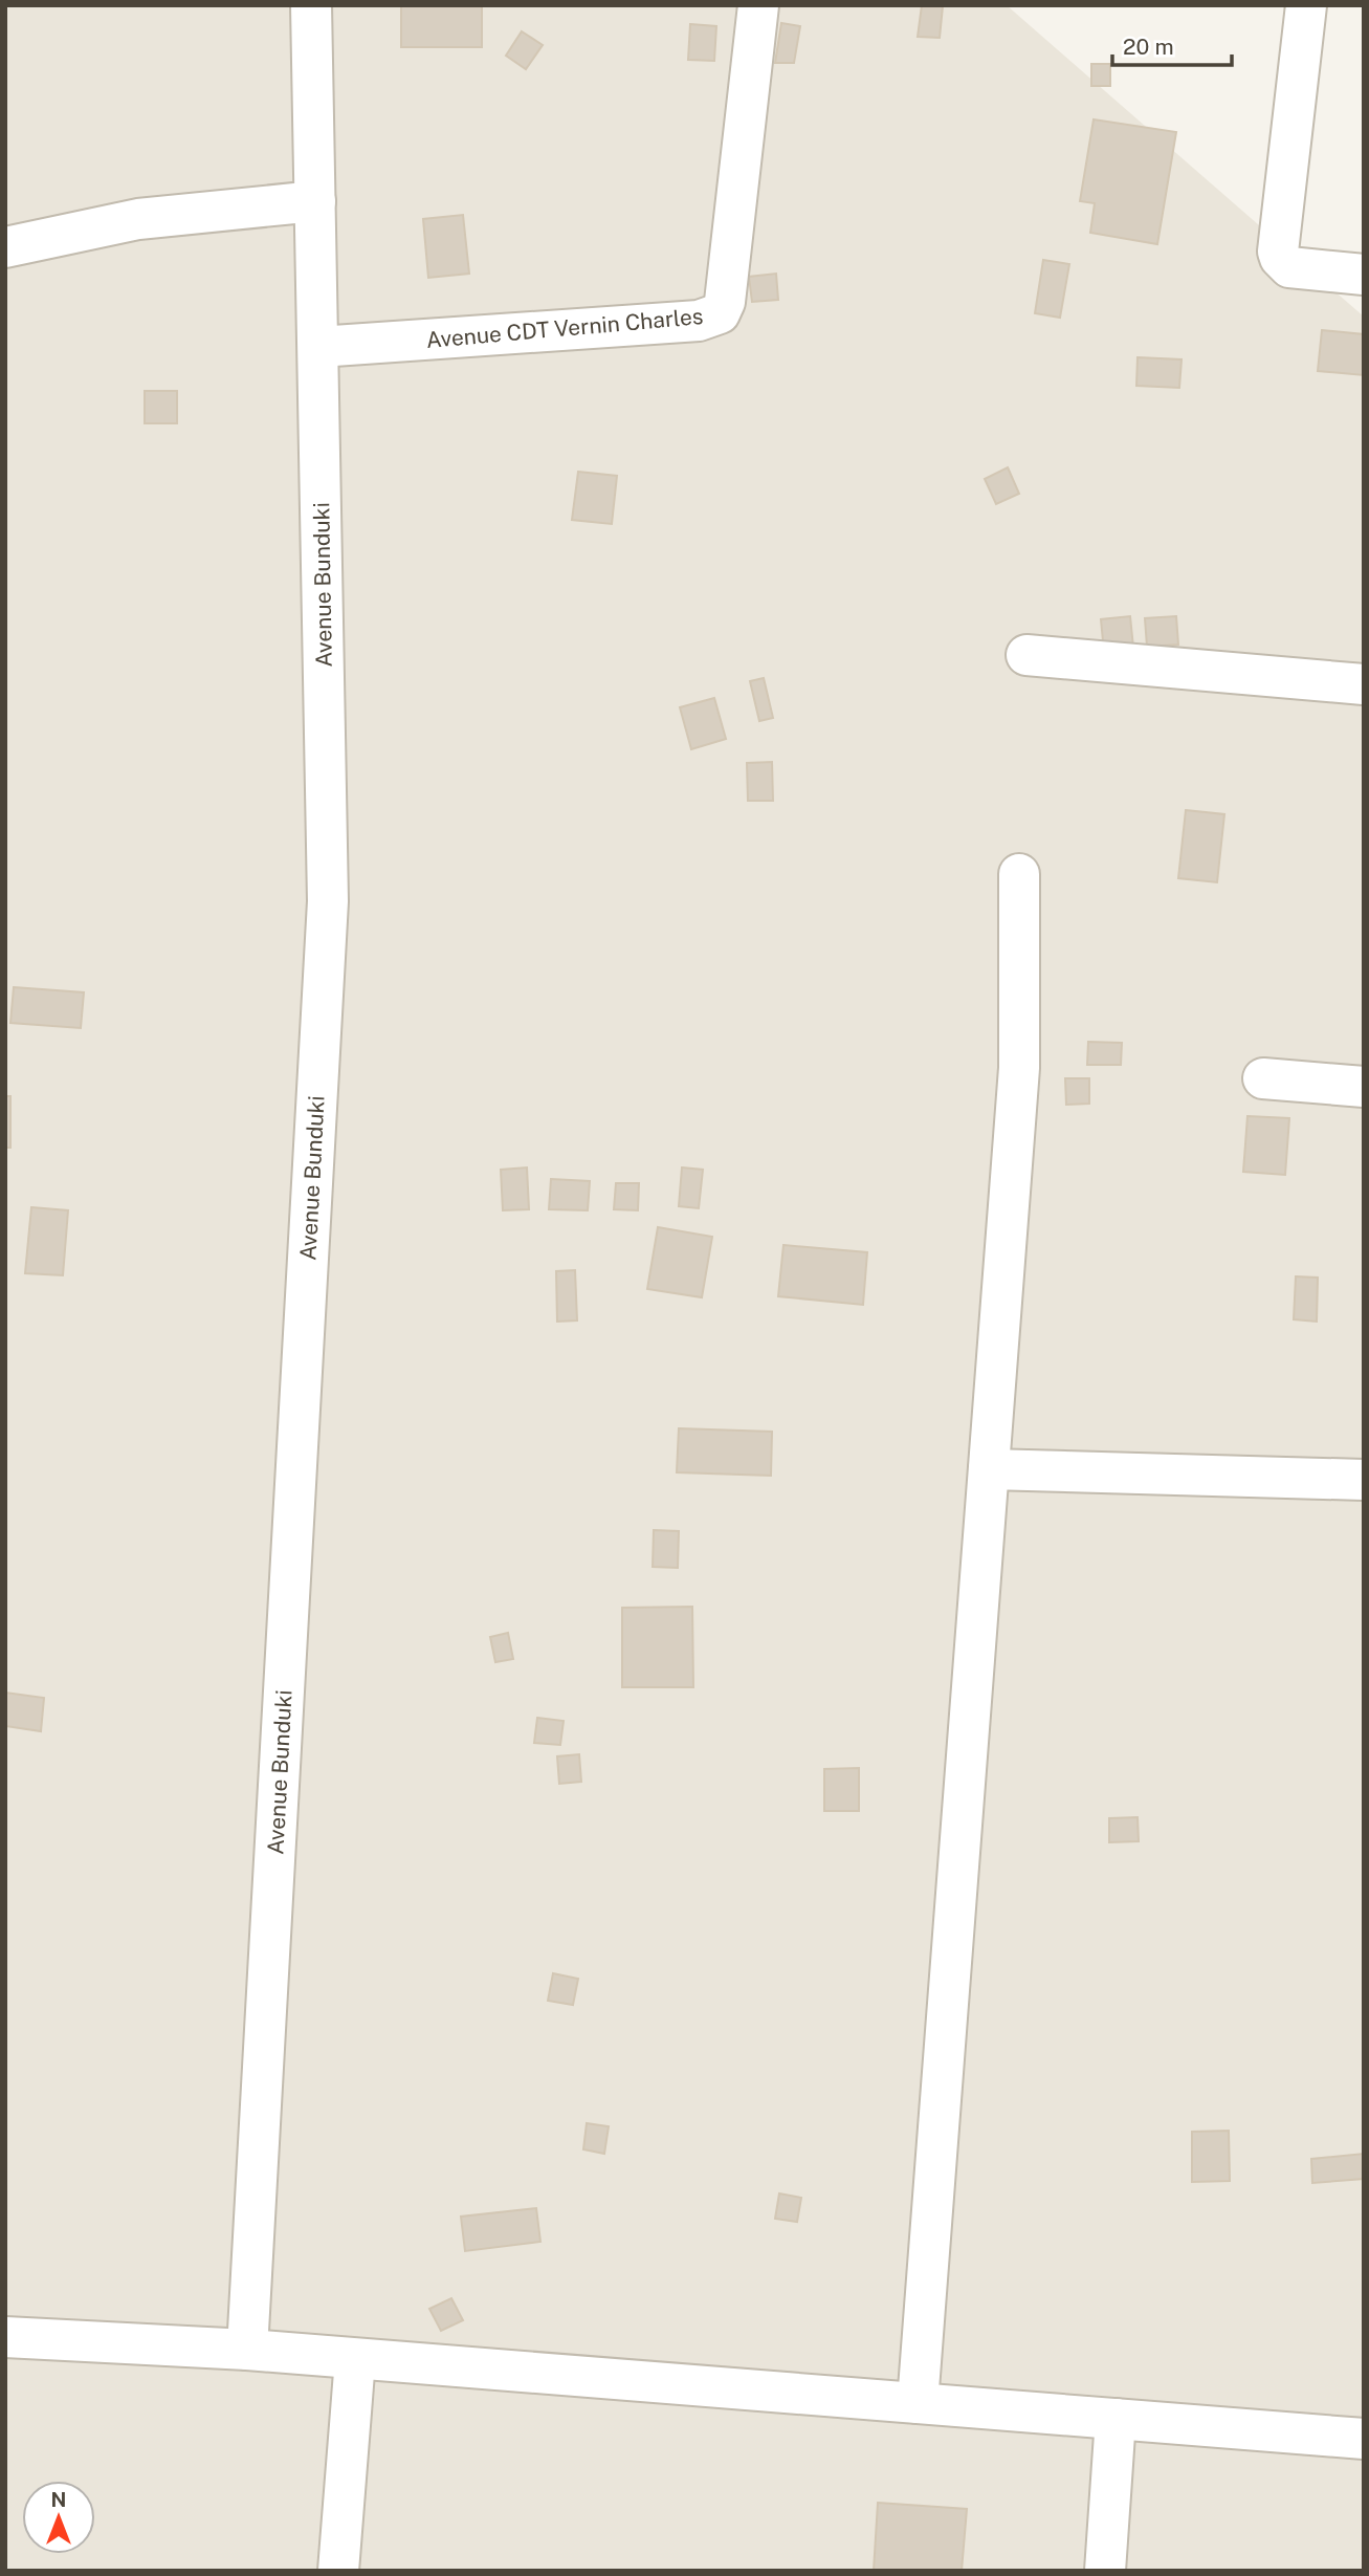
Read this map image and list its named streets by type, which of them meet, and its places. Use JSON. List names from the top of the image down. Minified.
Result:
{"streets":{"street":["Avenue CDT Vernin Charles","Avenue Bunduki"]},"crossings":[["Avenue CDT Vernin Charles","Avenue Bunduki"]],"scale_bar":"20 m","north":"top"}
